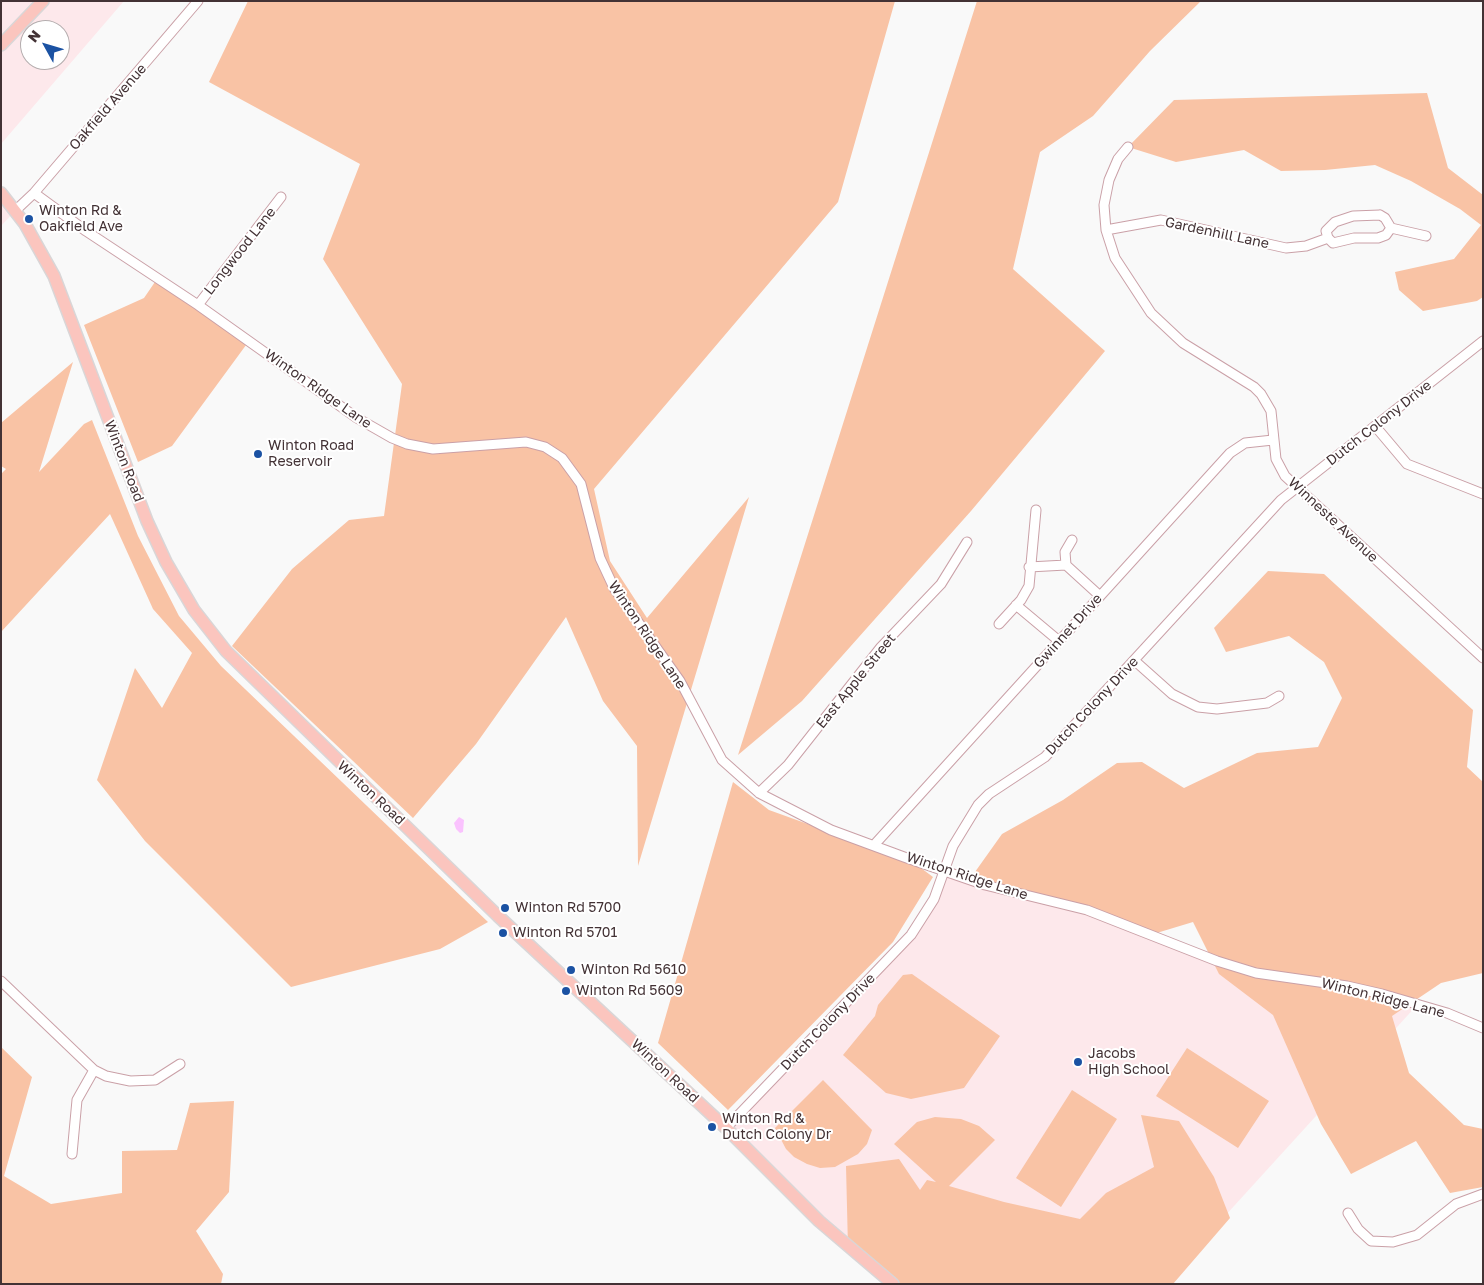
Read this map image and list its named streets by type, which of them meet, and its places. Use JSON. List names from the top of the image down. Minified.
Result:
{"streets":{"main road":["Winton Road"],"street":["Oakfield Avenue","Gardenhill Lane","Longwood Lane","Winton Ridge Lane","Dutch Colony Drive","Winneste Avenue","Gwinnet Drive","East Apple Street"]},"crossings":[["Oakfield Avenue","Winton Ridge Lane"],["Oakfield Avenue","Winton Road"],["Gardenhill Lane","Winneste Avenue"],["Longwood Lane","Winton Ridge Lane"],["Winton Ridge Lane","Dutch Colony Drive"],["Winton Ridge Lane","Gwinnet Drive"],["Winton Ridge Lane","East Apple Street"],["Dutch Colony Drive","Winton Road"],["Dutch Colony Drive","Winneste Avenue"],["Winneste Avenue","Gwinnet Drive"]],"places":["Winton Rd & Oakfield Ave","Winton Road Reservoir","Winton Rd 5700","Winton Rd 5701","Winton Rd 5610","Winton Rd 5609","Jacobs High School","Winton Rd & Dutch Colony Dr"],"north":"top left"}
